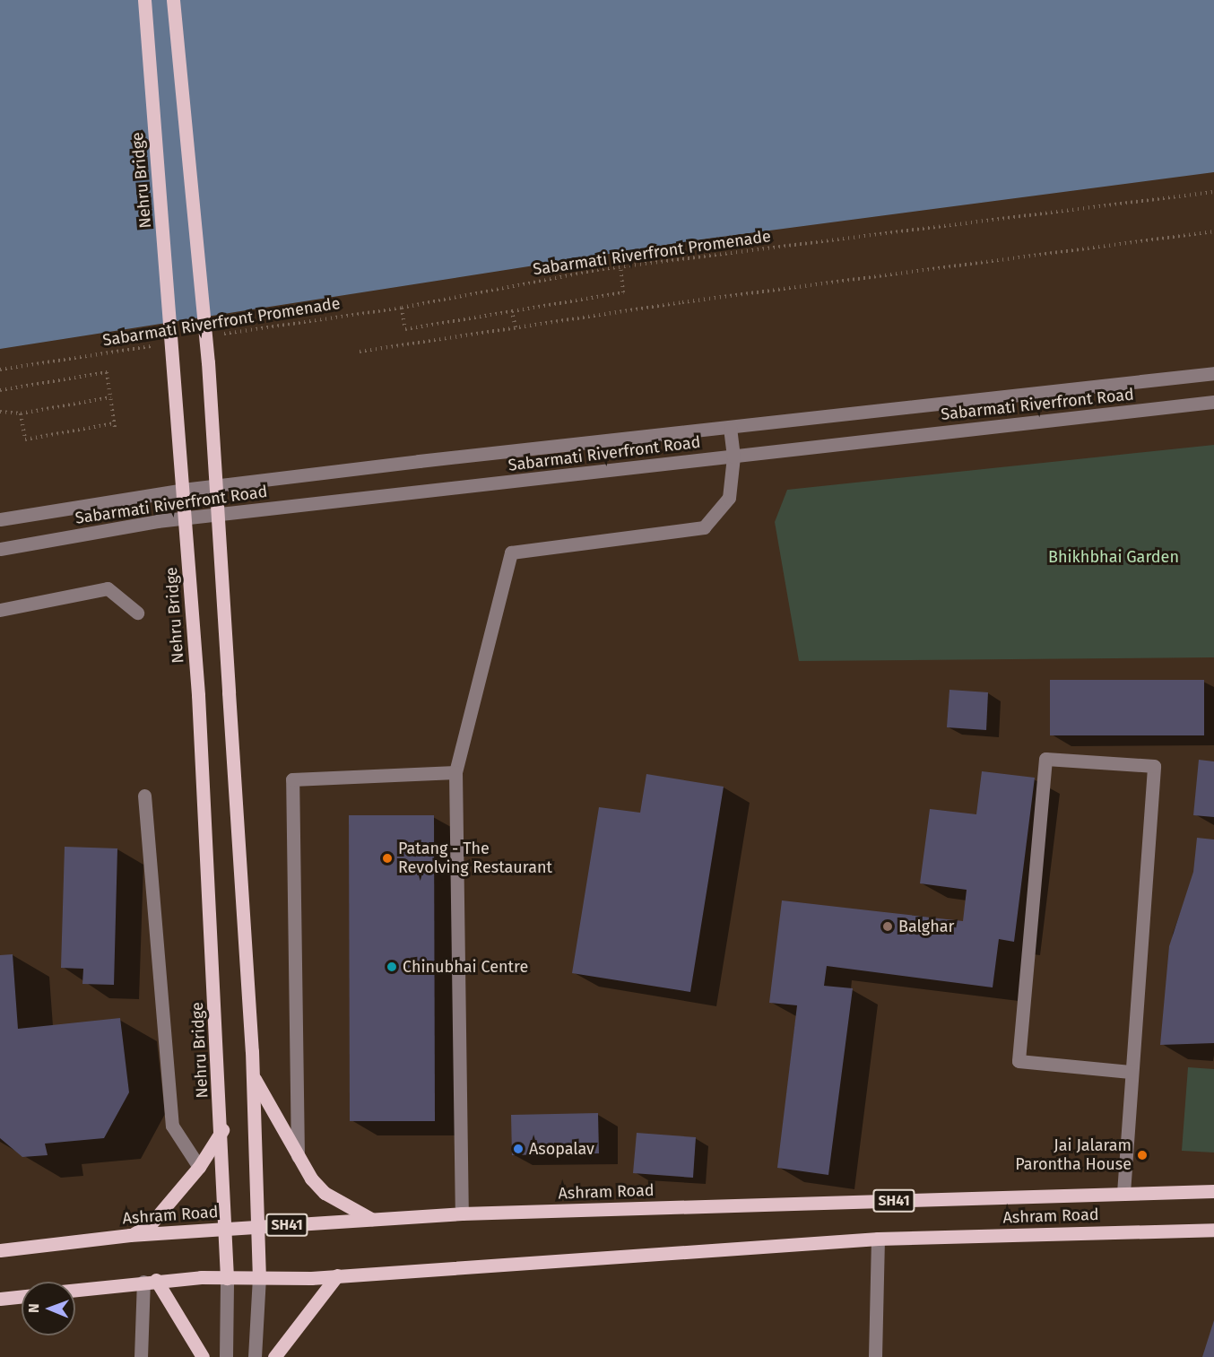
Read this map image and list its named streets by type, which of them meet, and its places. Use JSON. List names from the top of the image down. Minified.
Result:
{"streets":{"main road":["Nehru Bridge","Ashram Road","SH41"],"street":["Sabarmati Riverfront Road"],"path":["Sabarmati Riverfront Promenade"]},"crossings":[["Nehru Bridge","Ashram Road"]],"parks":["Bhikhbhai Garden"],"places":["Patang - The Revolving Restaurant","Balghar","Chinubhai Centre","Asopalav","Jai Jalaram Parontha House"],"north":"left"}
